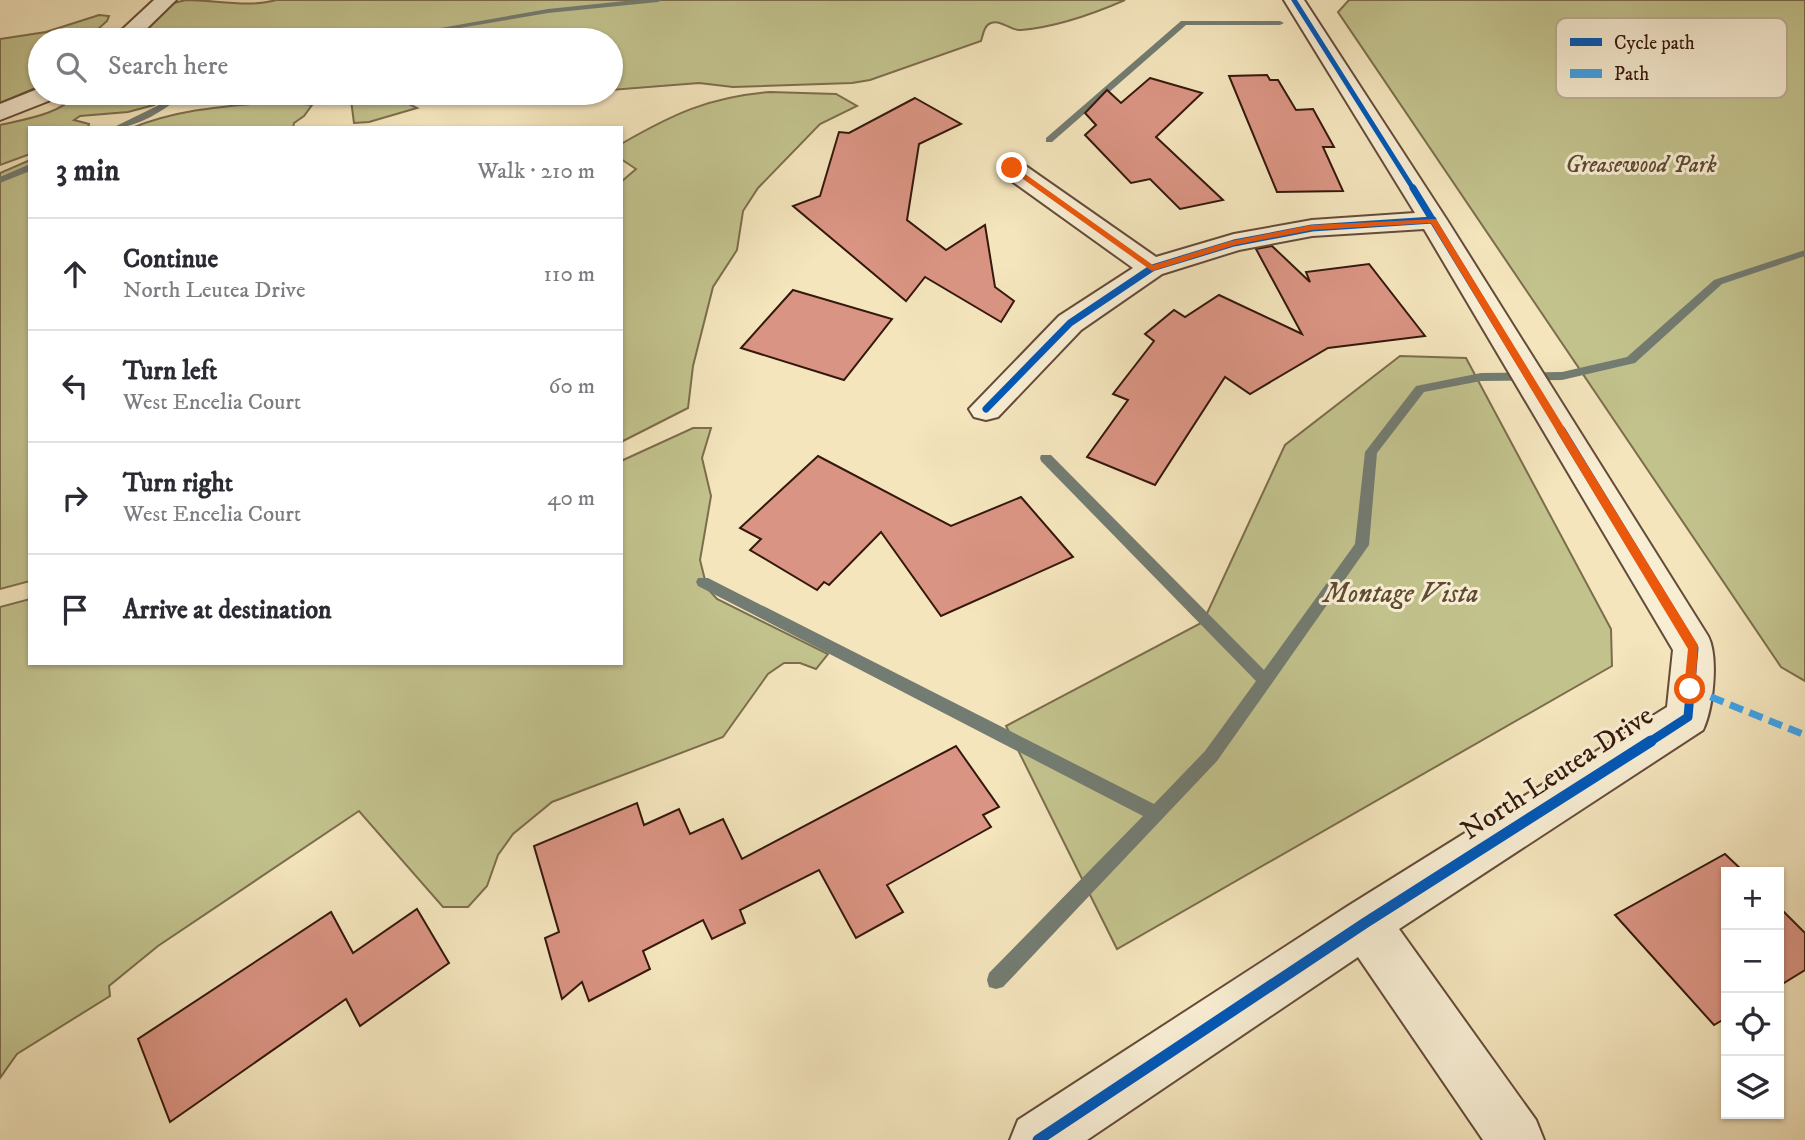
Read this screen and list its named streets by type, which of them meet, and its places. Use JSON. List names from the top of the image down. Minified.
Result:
{"streets":{"street":["North Leutea Drive"]},"parks":["Greasewood Park","Montage Vista"],"legend":["Cycle path","Path"],"page":{"search":"Search here","heading":["3 min","Walk · 210 m"],"list":[["Continue","North Leutea Drive","110 m"],["Turn left","West Encelia Court","60 m"],["Turn right","West Encelia Court","40 m"],"Arrive at destination"],"map_buttons":["+","−"]}}
